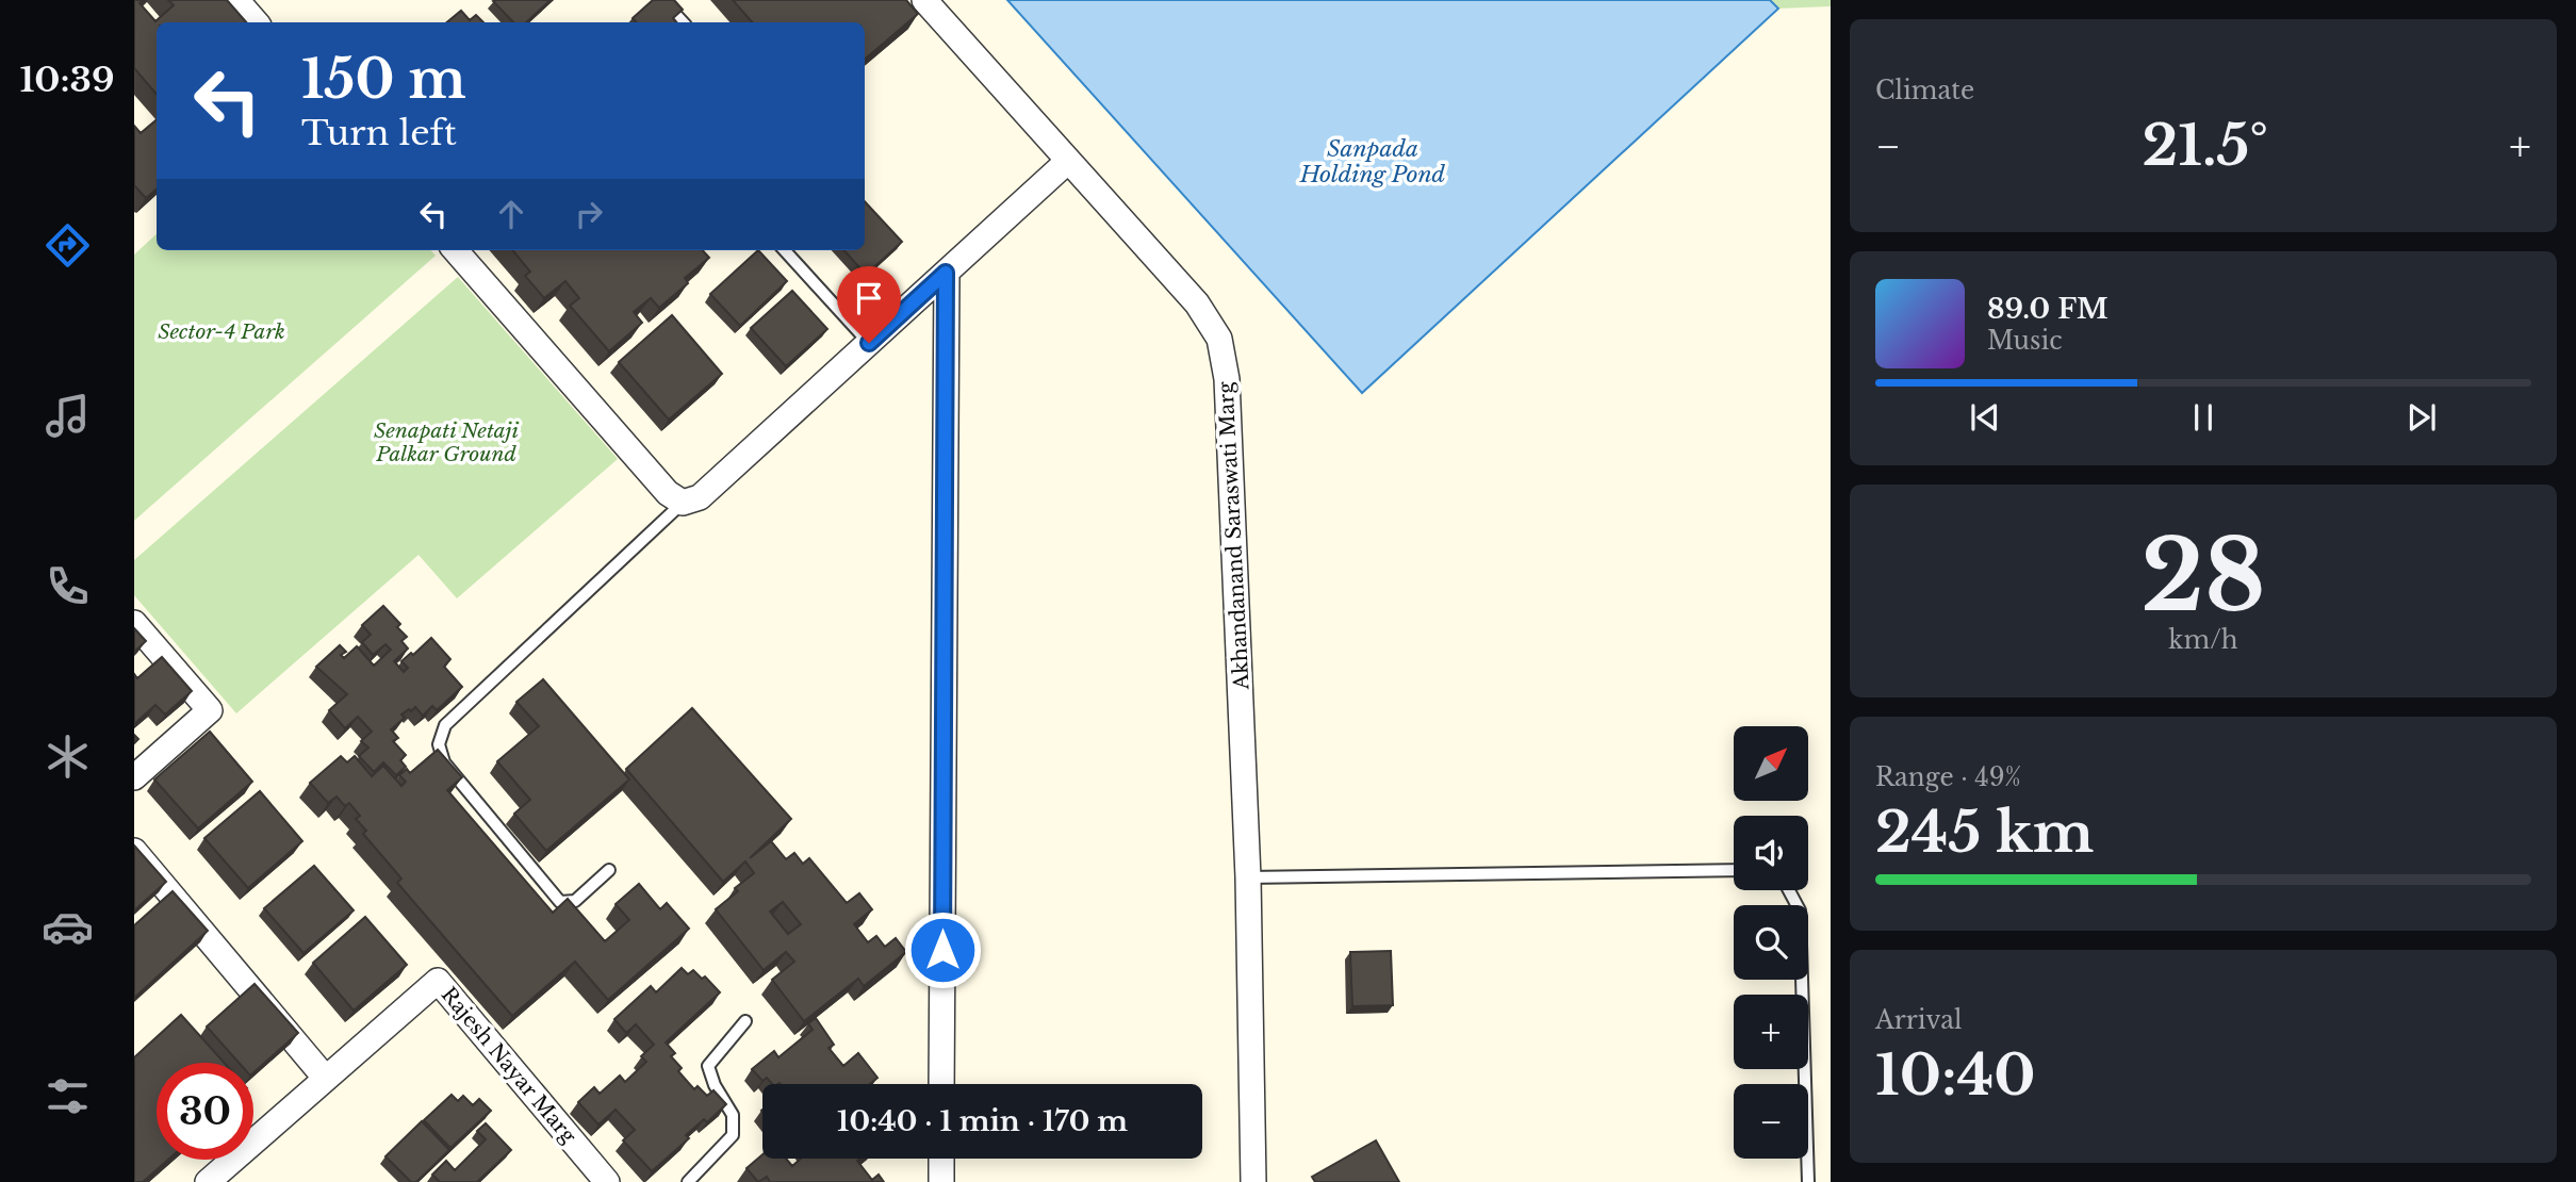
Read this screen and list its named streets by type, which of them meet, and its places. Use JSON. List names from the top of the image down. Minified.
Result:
{"streets":{"street":["Akhandanand Saraswati Marg","Rajesh Nayar Marg"]},"water":["Sanpada Holding Pond"],"parks":["Sector-4 Park","Senapati Netaji Palkar Ground"],"north":"top right","page":{"tabs":"10:39","tile":["Climate",["28","km/h"],["Range · 49%","245 km"],["Arrival","10:40"]],"turn":["150 m","Turn left"],"heat":["−","21.5°","+"],"song":["89.0 FM","Music"],"map_buttons":["+","−"],"limit":"30","trip":"10:40 · 1 min · 170 m"}}
